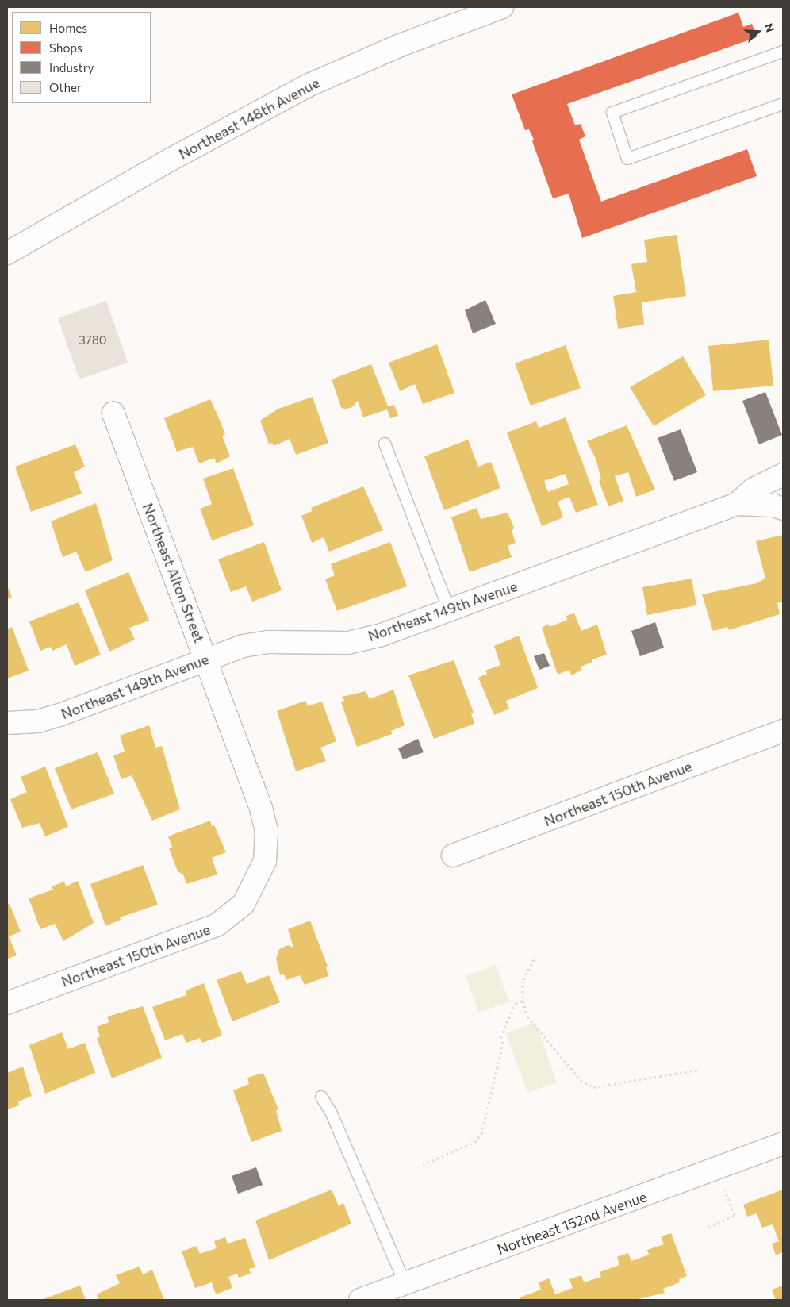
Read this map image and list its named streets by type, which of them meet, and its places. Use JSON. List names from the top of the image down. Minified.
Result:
{"streets":{"street":["Northeast 148th Avenue","Northeast Alton Street","Northeast 149th Avenue","Northeast 150th Avenue","Northeast 152nd Avenue"]},"crossings":[["Northeast Alton Street","Northeast 149th Avenue"],["Northeast Alton Street","Northeast 150th Avenue"]],"house_numbers":["3780"],"legend":["Homes","Shops","Industry","Other"],"north":"right"}
